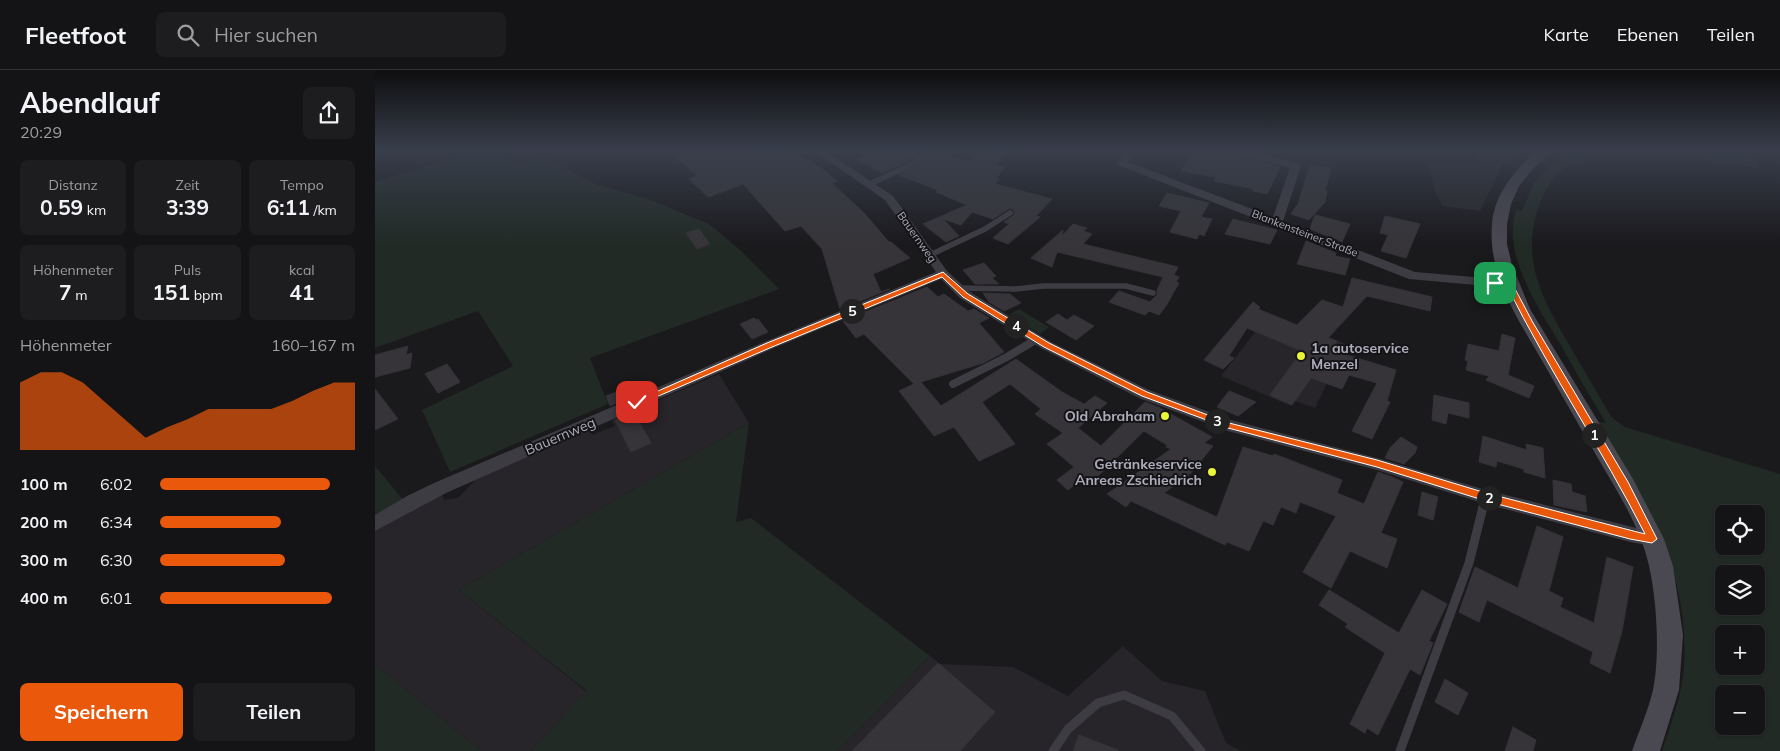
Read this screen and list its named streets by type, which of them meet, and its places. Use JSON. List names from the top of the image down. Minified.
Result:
{"streets":{"street":["Blankensteiner Straße","Bauernweg"]},"places":["1a autoservice Menzel","Old Abraham","Getränkeservice Anreas Zschiedrich"],"page":{"header":"Fleetfoot","search":"Hier suchen","nav":["Karte","Ebenen","Teilen"],"heading":["Abendlauf","20:29"],"stats":[["Distanz","0.59 km"],["Zeit","3:39"],["Tempo","6:11 /km"],["Höhenmeter","7 m"],["Puls","151 bpm"],["kcal","41"]],"pins":["5","4","3","1","2"],"chart":["Höhenmeter","160–167 m"],"list":[{"name":"100 m","note":"6:02"},{"name":"200 m","note":"6:34"},{"name":"300 m","note":"6:30"},{"name":"400 m","note":"6:01"}],"map_buttons":["+","−"],"buttons":["Speichern","Teilen"]}}
